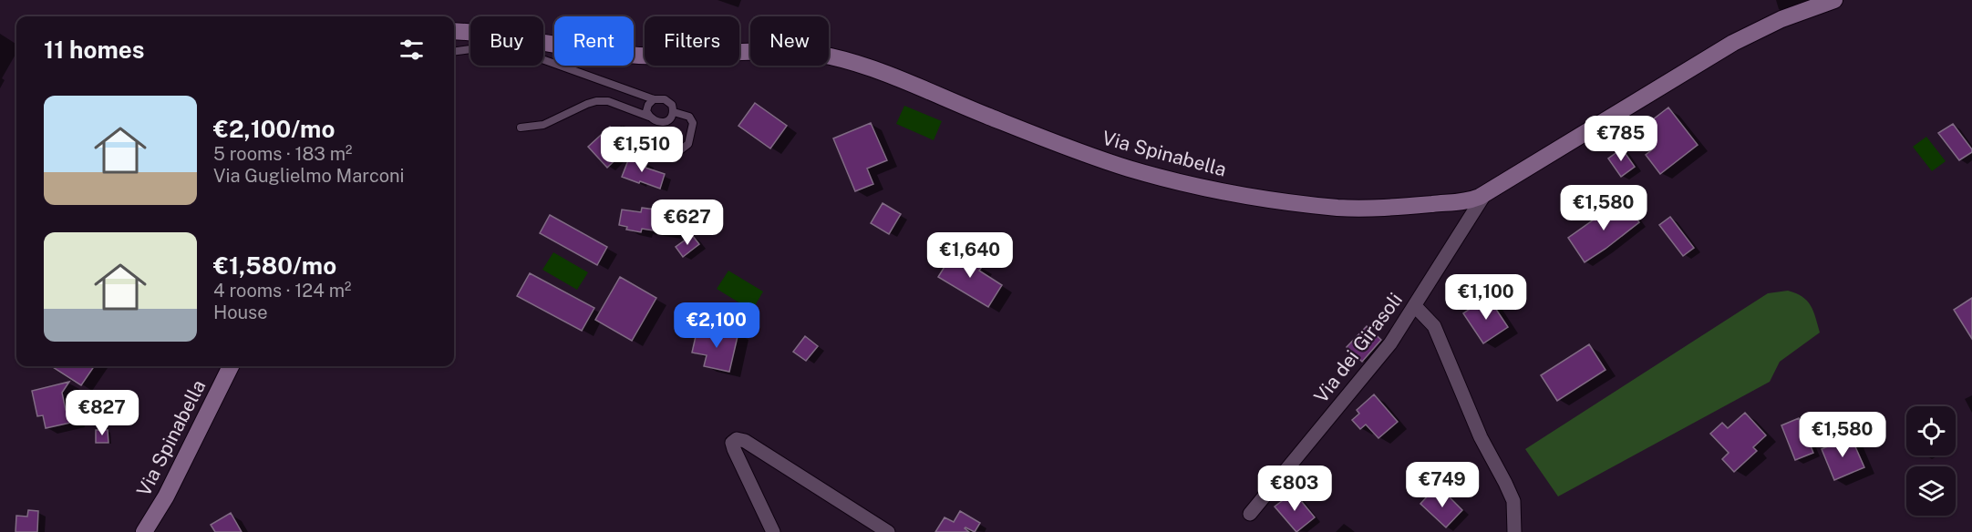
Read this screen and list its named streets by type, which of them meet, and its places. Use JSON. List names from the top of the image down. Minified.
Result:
{"streets":{"street":["Via Spinabella","Via dei Girasoli"]},"crossings":[["Via Spinabella","Via dei Girasoli"]],"page":{"chip":["Buy","Rent","Filters","New"],"heading":"11 homes","list":[{"name":"€2,100/mo","note":"5 rooms · 183 m² · Via Guglielmo Marconi"},{"name":"€1,580/mo","note":"4 rooms · 124 m² · House"}],"price":["€785","€1,510","€1,580","€627","€1,640","€1,100","€2,100","€827","€1,580","€749","€803"]}}
